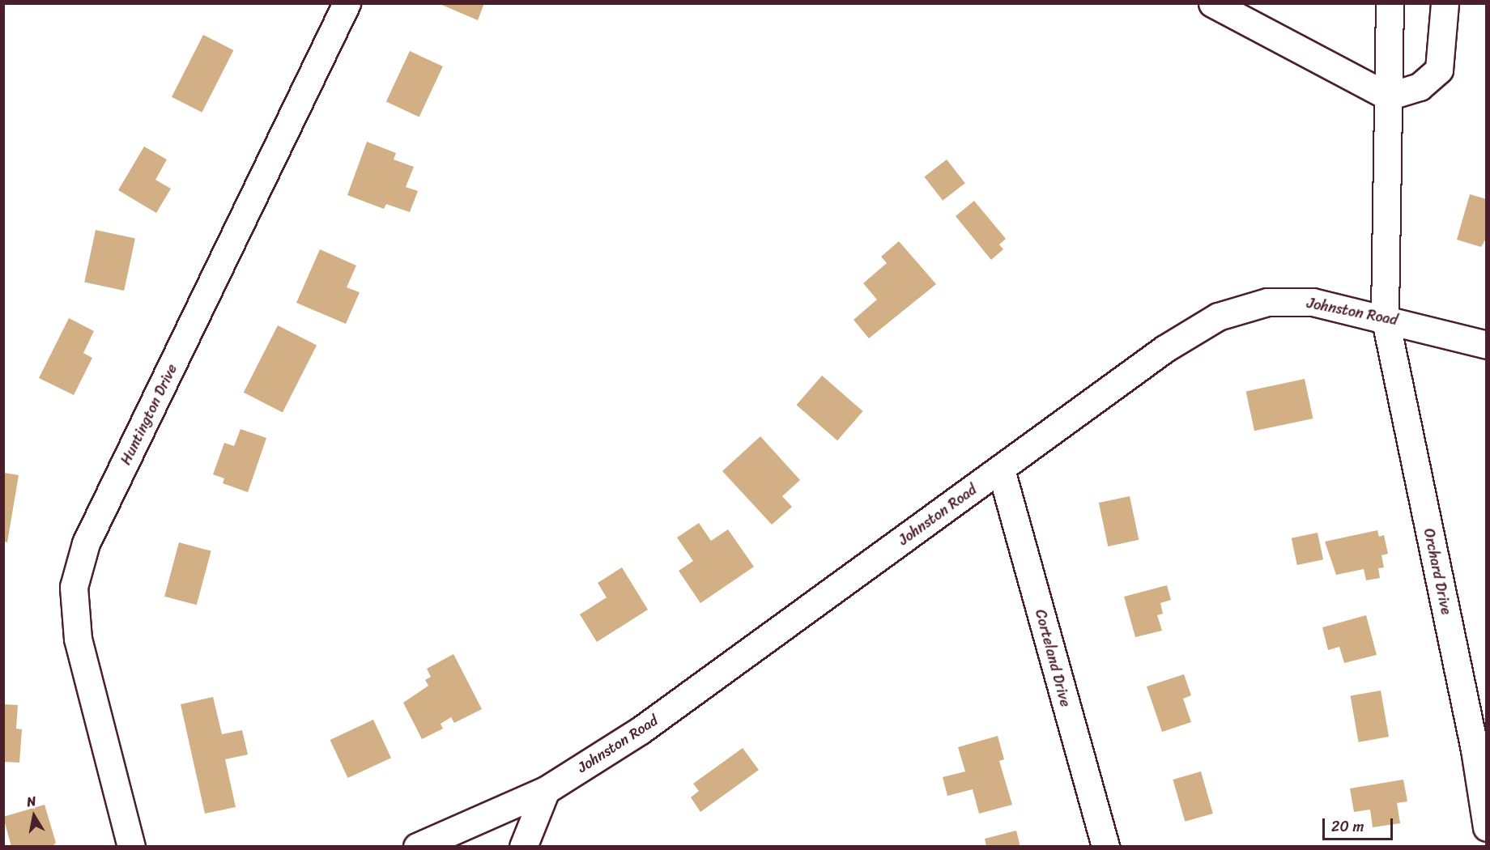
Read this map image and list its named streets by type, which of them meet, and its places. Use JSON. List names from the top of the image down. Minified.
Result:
{"streets":{"street":["Johnston Road","Huntington Drive","Orchard Drive","Corteland Drive"]},"crossings":[["Johnston Road","Orchard Drive"],["Johnston Road","Corteland Drive"]],"scale_bar":"20 m","north":"top"}
